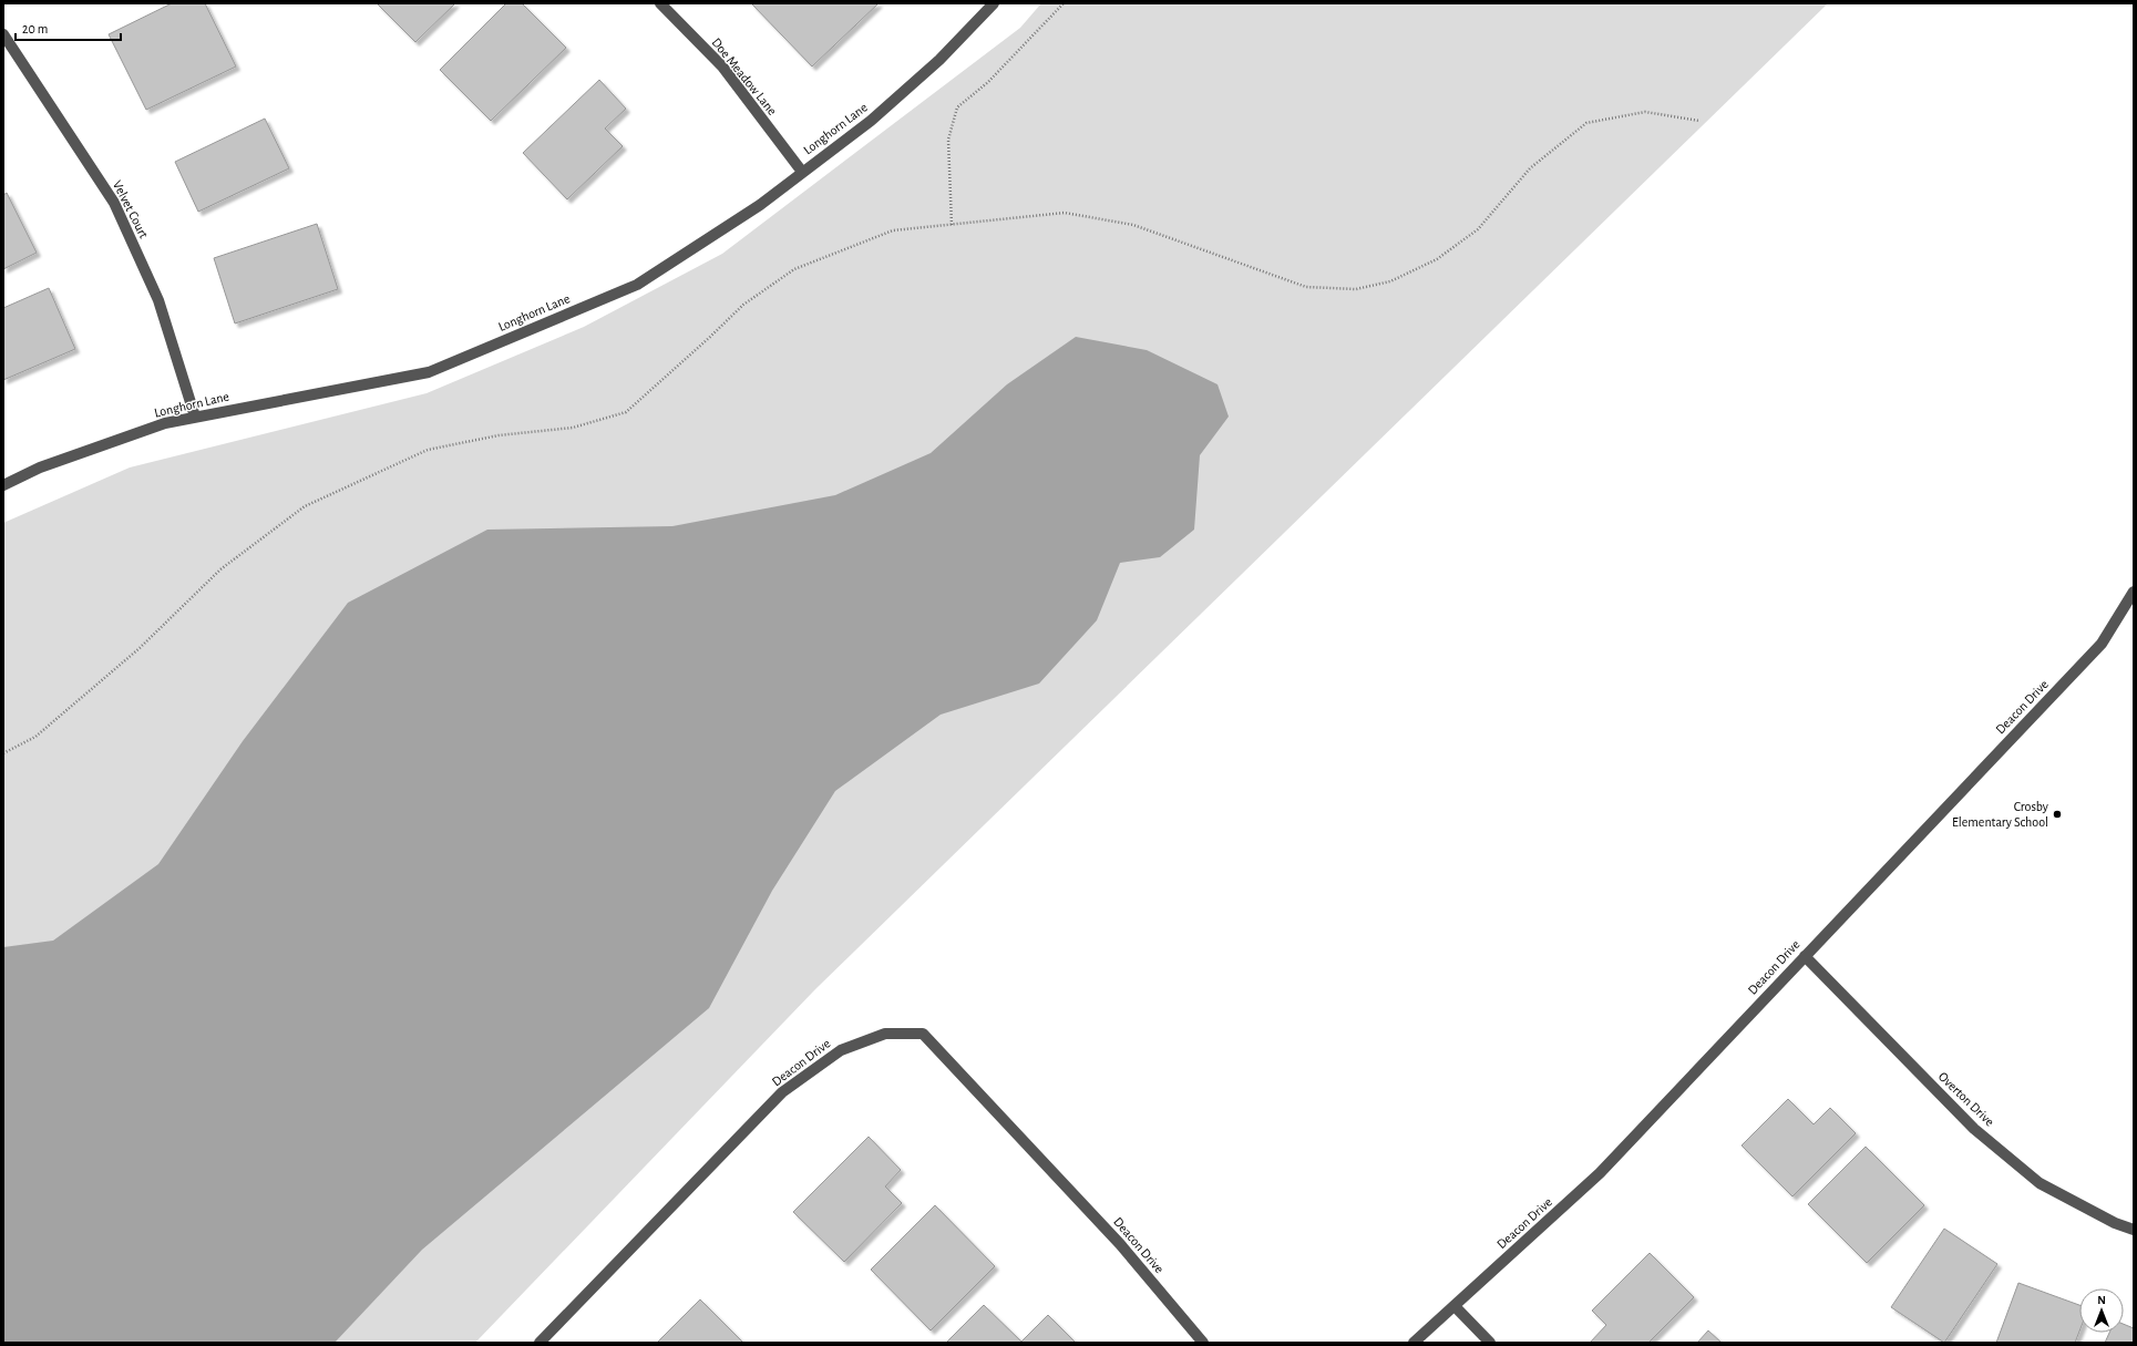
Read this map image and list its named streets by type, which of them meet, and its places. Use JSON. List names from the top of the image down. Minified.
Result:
{"streets":{"street":["Doe Meadow Lane","Longhorn Lane","Velvet Court","Deacon Drive","Overton Drive"]},"crossings":[["Doe Meadow Lane","Longhorn Lane"],["Longhorn Lane","Velvet Court"],["Deacon Drive","Overton Drive"]],"places":["Crosby Elementary School"],"scale_bar":"20 m","north":"top"}
